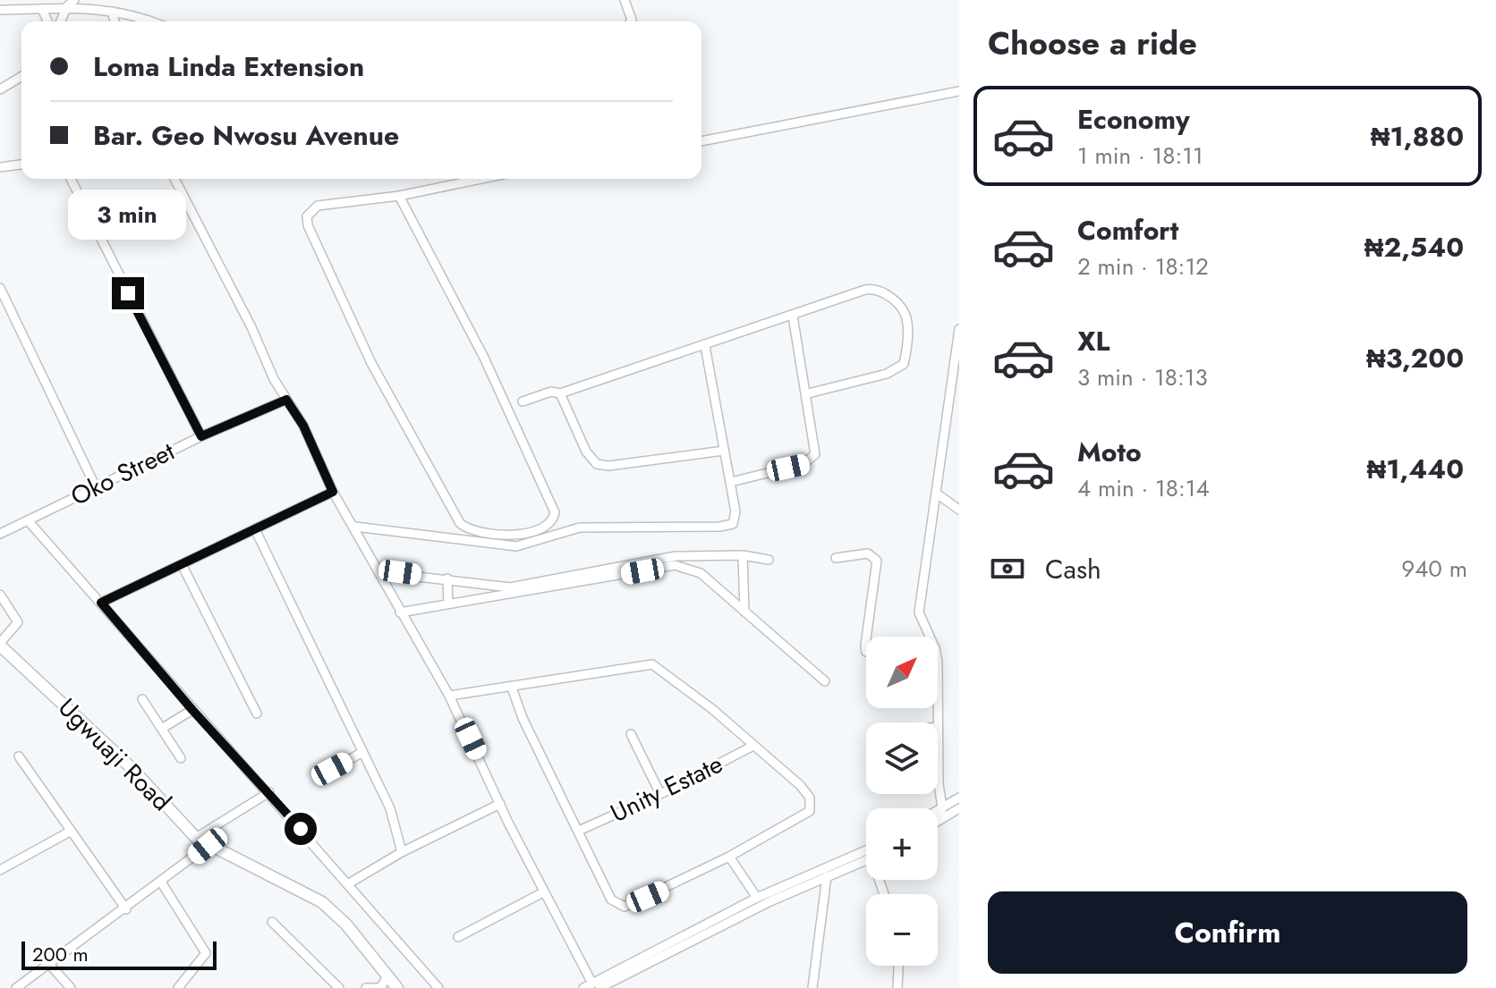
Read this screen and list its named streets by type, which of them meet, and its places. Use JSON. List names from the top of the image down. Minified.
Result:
{"streets":{"main road":["Ugwuaji Road"],"street":["Oko Street","Unity Estate"]},"scale_bar":"200 m","north":"top right","page":{"heading":"Choose a ride","banner":["Loma Linda Extension","Bar. Geo Nwosu Avenue"],"list":[{"name":"Economy","note":"1 min · 18:11","value":"₦1,880"},{"name":"Comfort","note":"2 min · 18:12","value":"₦2,540"},{"name":"XL","note":"3 min · 18:13","value":"₦3,200"},{"name":"Moto","note":"4 min · 18:14","value":"₦1,440"}],"bubble":"3 min","pay":["Cash","940 m"],"map_buttons":["+","−"],"buttons":"Confirm","scale":"200 m"}}
